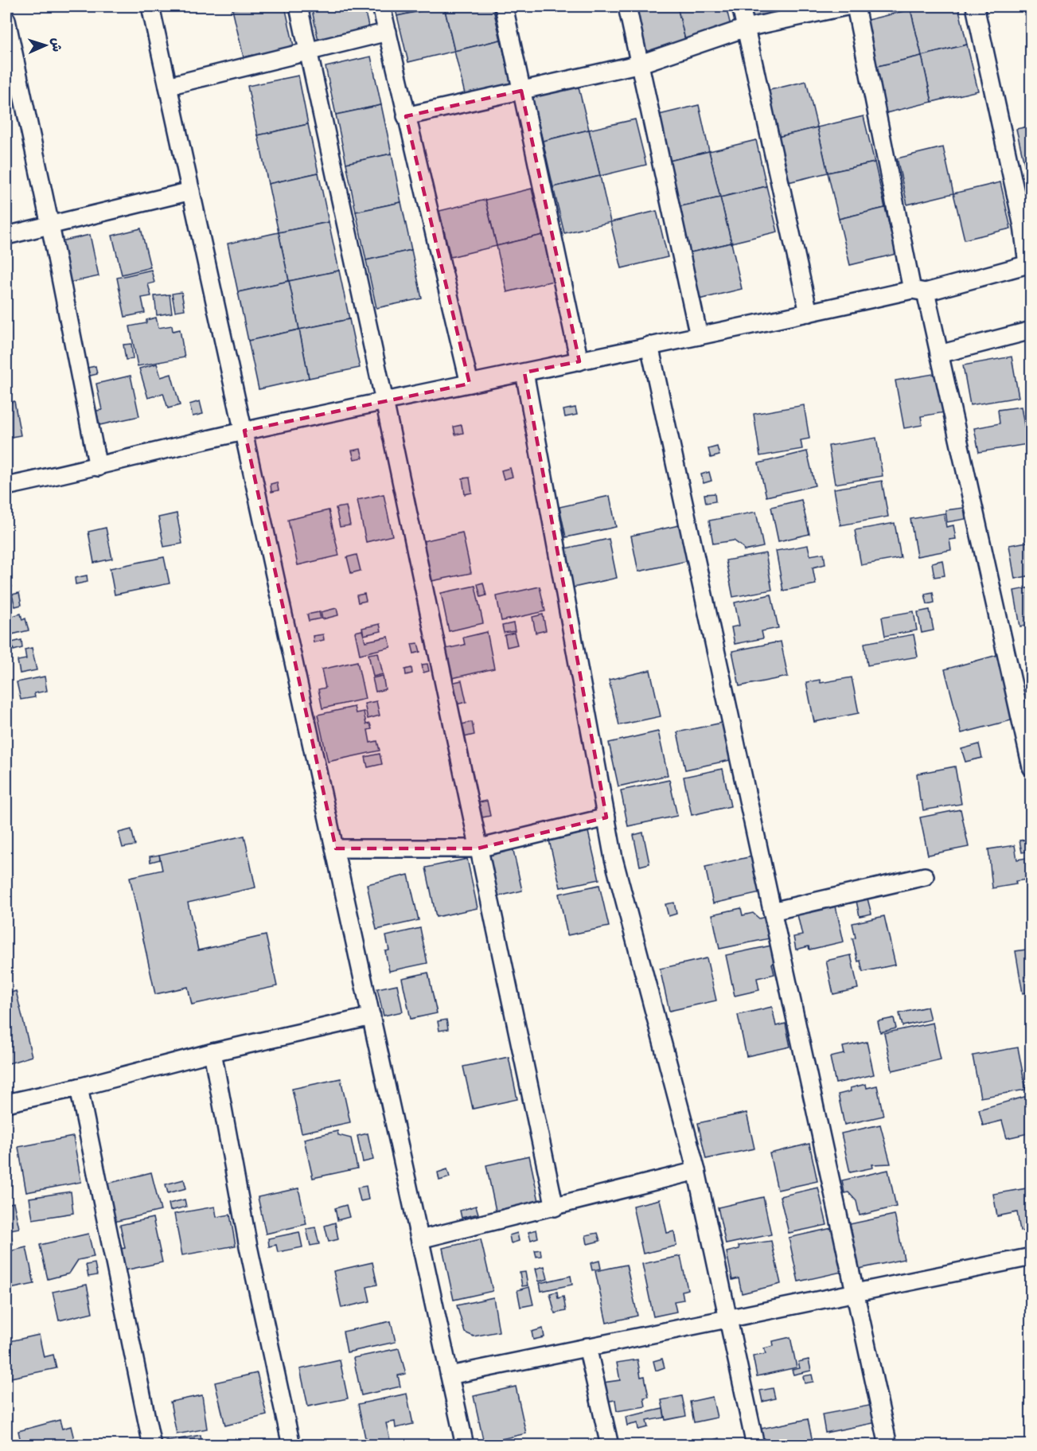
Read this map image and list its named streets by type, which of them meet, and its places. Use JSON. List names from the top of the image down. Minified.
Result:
{"north":"right"}
